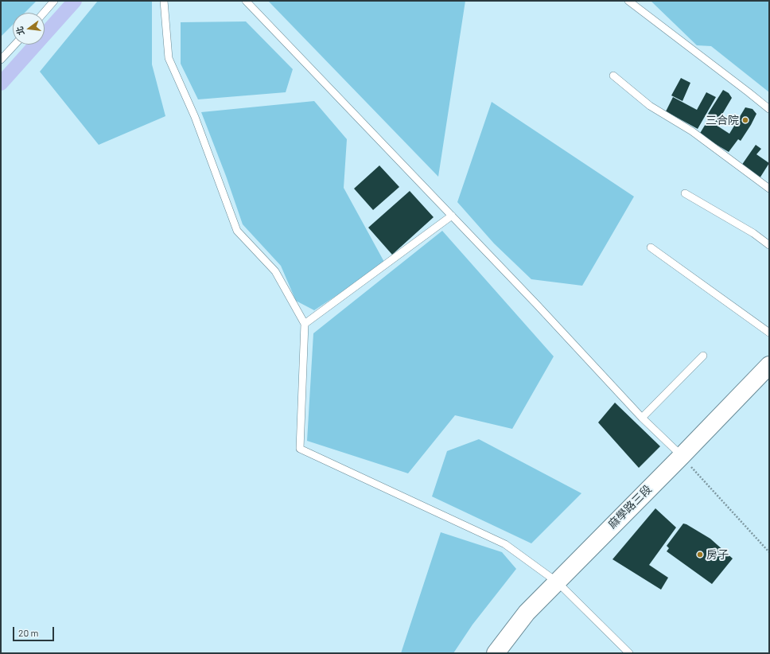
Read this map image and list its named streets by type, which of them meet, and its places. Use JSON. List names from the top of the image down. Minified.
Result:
{"streets":{"main road":["麻學路三段"]},"places":["三合院","房子"],"scale_bar":"20 m","north":"left"}
